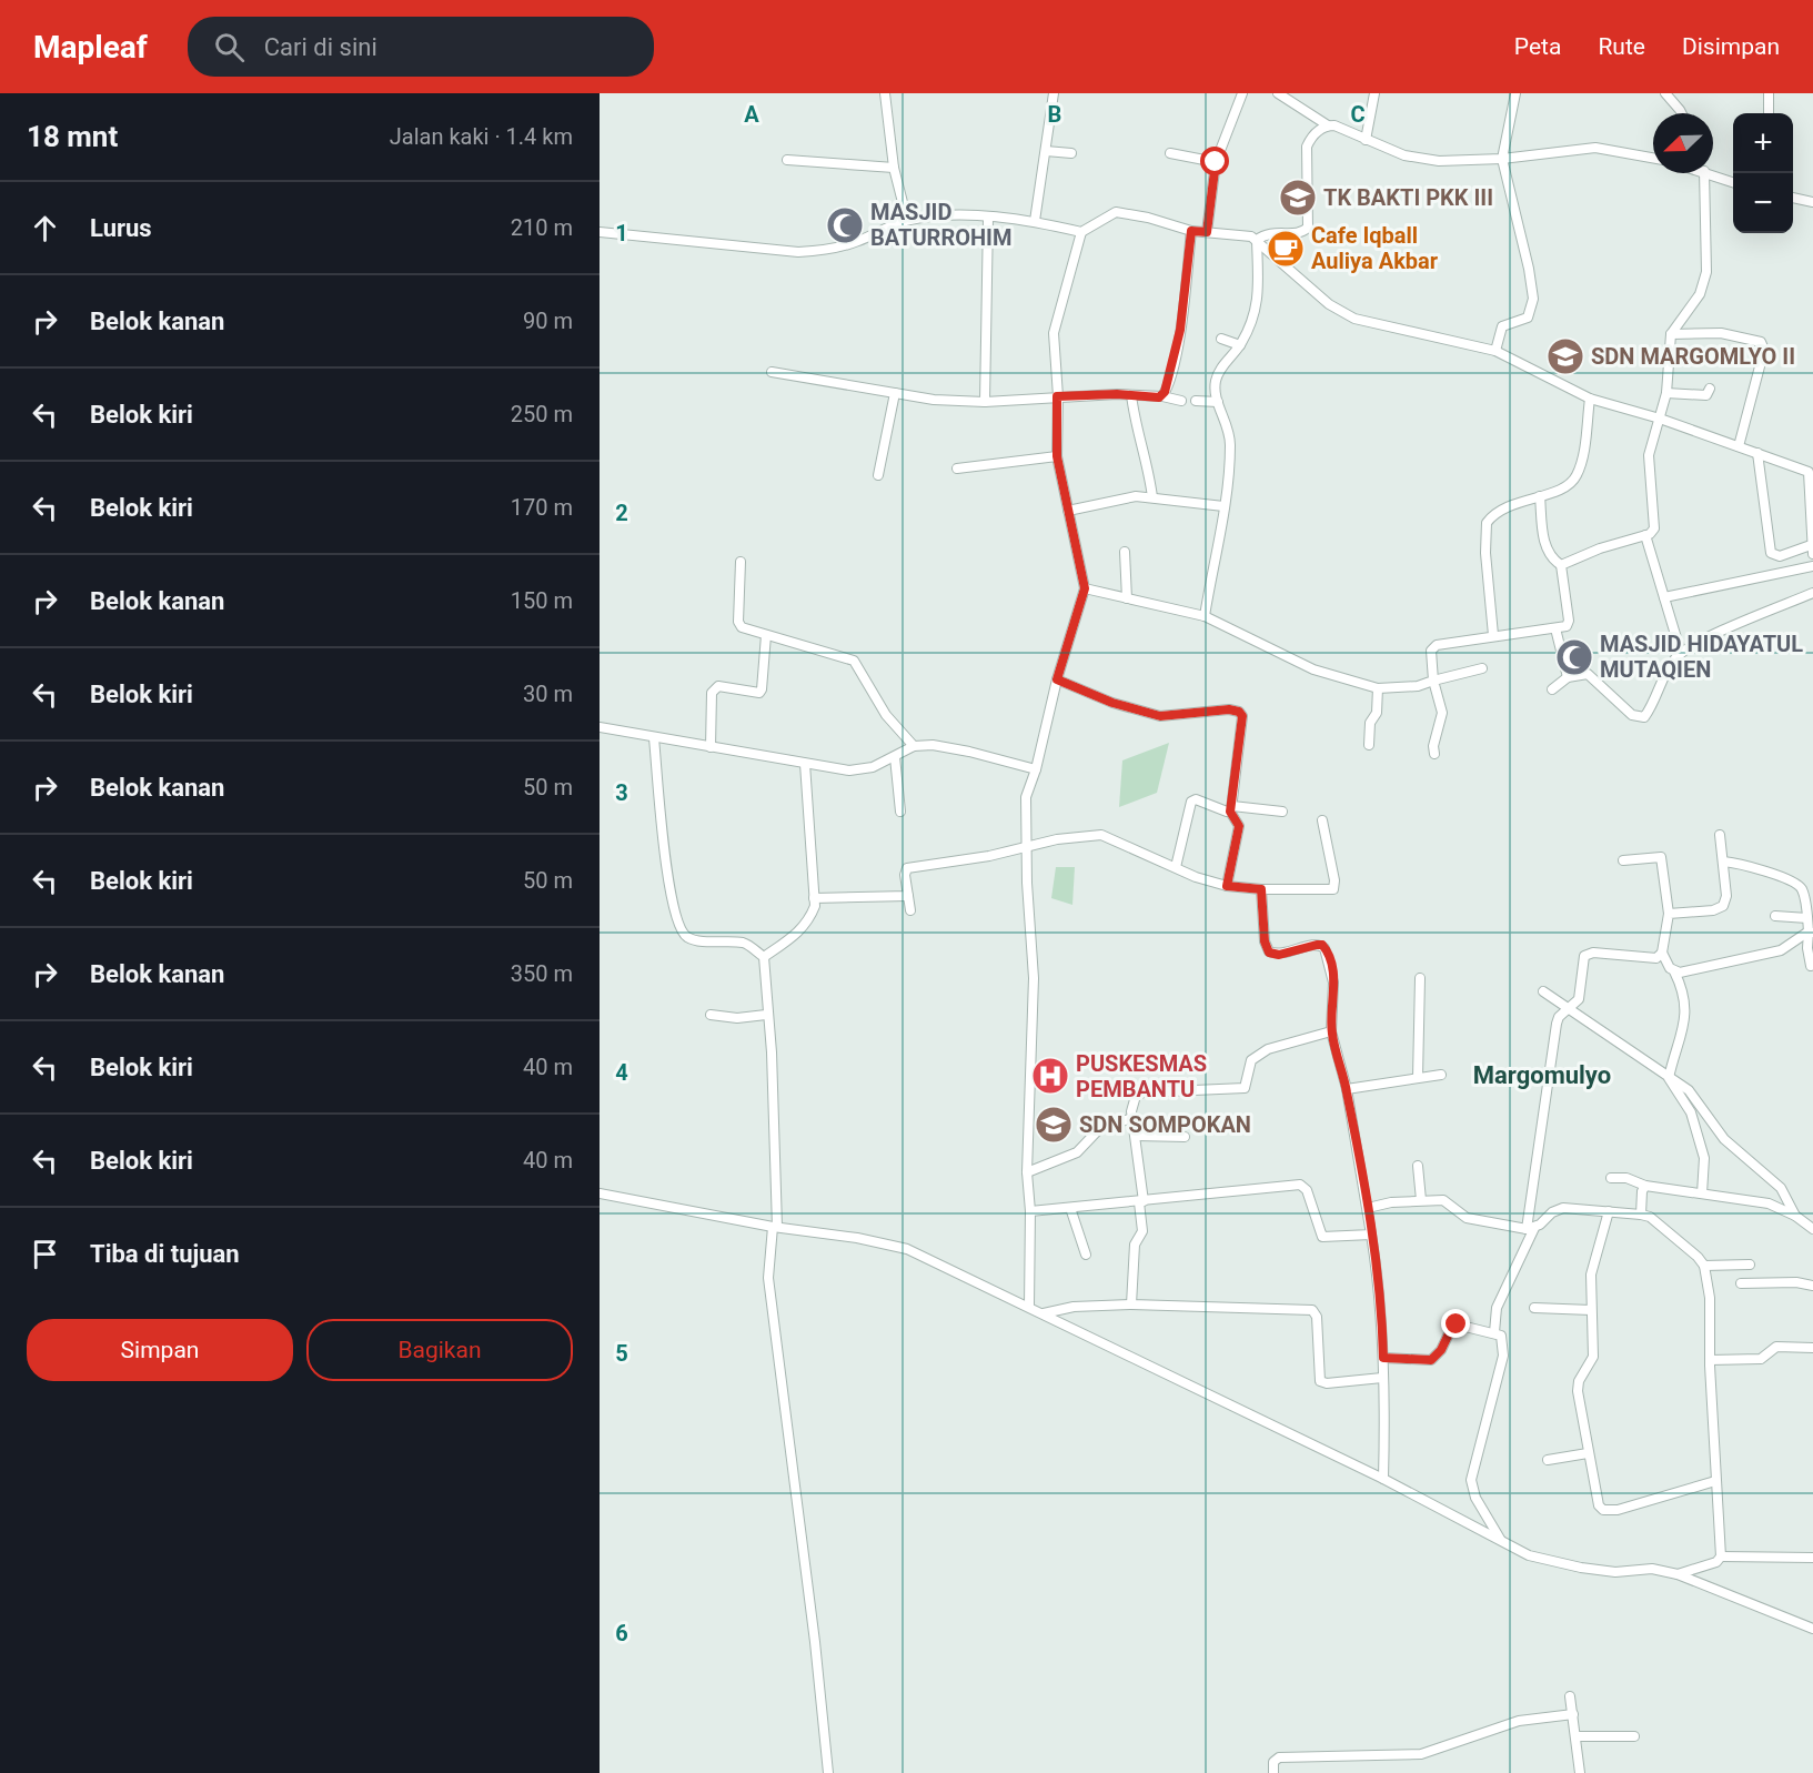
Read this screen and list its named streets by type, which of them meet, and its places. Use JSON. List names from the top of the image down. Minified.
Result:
{"districts":["Margomulyo"],"places":{"school or university":["TK BAKTI PKK III","SDN MARGOMLYO II","SDN SOMPOKAN"],"mosque":["MASJID BATURROHIM","MASJID HIDAYATUL MUTAQIEN"],"cafe":["Cafe Iqball Auliya Akbar"],"hospital":["PUSKESMAS PEMBANTU"]},"north":"bottom left","page":{"header":"Mapleaf","search":"Cari di sini","nav":["Peta","Rute","Disimpan"],"heading":["18 mnt","Jalan kaki · 1.4 km"],"map_buttons":["+","−"],"list":[["Lurus","210 m"],["Belok kanan","90 m"],["Belok kiri","250 m"],["Belok kiri","170 m"],["Belok kanan","150 m"],["Belok kiri","30 m"],["Belok kanan","50 m"],["Belok kiri","50 m"],["Belok kanan","350 m"],["Belok kiri","40 m"],["Belok kiri","40 m"],"Tiba di tujuan"],"buttons":["Simpan","Bagikan"]},"grid":{"columns":["A","B","C"],"rows":["1","2","3","4","5","6"]}}
